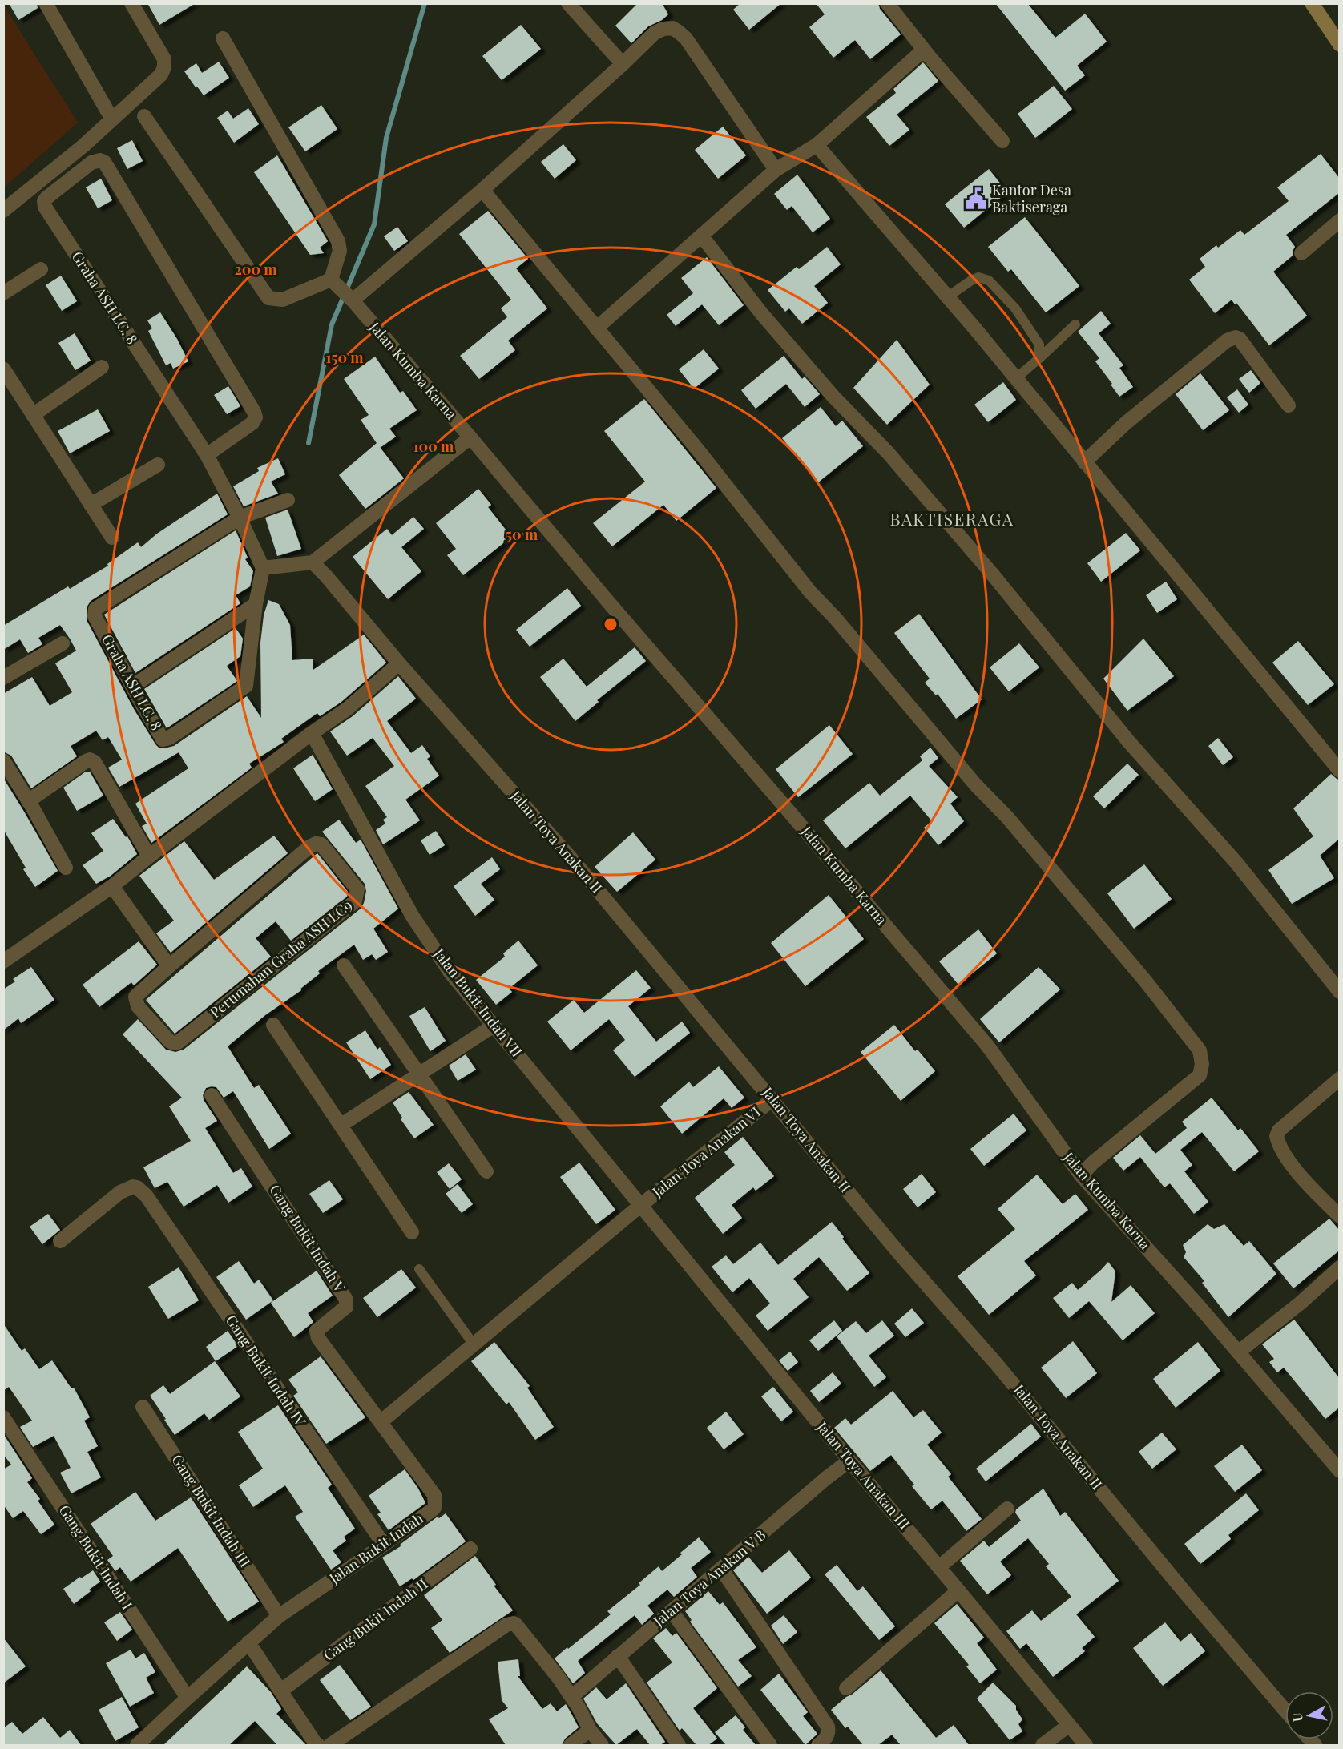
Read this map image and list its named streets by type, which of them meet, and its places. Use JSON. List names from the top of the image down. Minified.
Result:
{"streets":{"street":["Graha ASH LC. 8","Jalan Kumba Karna","Jalan Toya Anakan II","Perumahan Graha ASH LC9","Jalan Bukit Indah VII","Jalan Toya Anakan VI","Gang Bukit Indah V","Gang Bukit Indah IV","Jalan Toya Anakan III","Gang Bukit Indah III","Jalan Bukit Indah","Gang Bukit Indah I","Jalan Toya Anakan V B","Gang Bukit Indah II"]},"crossings":[["Jalan Toya Anakan II","Jalan Toya Anakan VI"],["Jalan Bukit Indah VII","Jalan Toya Anakan VI"],["Jalan Bukit Indah VII","Jalan Toya Anakan III"],["Jalan Toya Anakan VI","Jalan Toya Anakan III"],["Gang Bukit Indah V","Jalan Bukit Indah"],["Gang Bukit Indah IV","Jalan Bukit Indah"],["Jalan Toya Anakan III","Jalan Toya Anakan V B"],["Gang Bukit Indah III","Jalan Bukit Indah"],["Jalan Bukit Indah","Gang Bukit Indah I"]],"districts":["BAKTISERAGA"],"places":{"public building":["Kantor Desa Baktiseraga"]},"north":"left","rings":["200 m","150 m","100 m","50 m"]}
